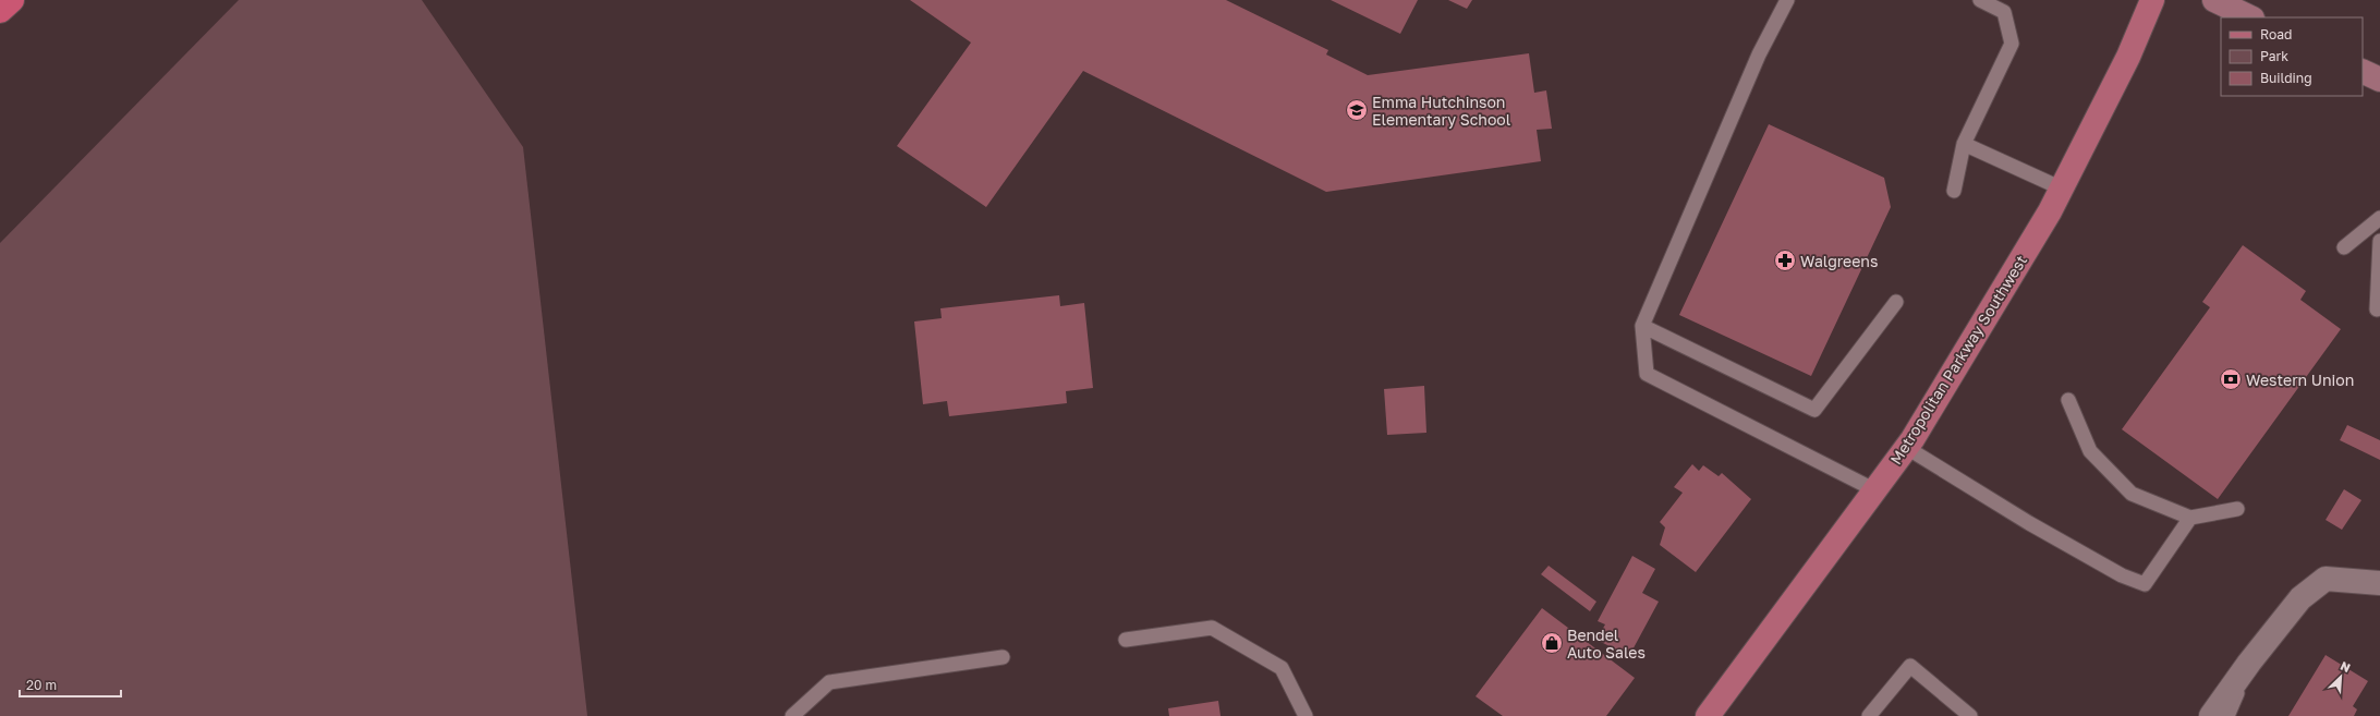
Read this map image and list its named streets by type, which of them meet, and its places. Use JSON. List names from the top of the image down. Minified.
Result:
{"streets":{"main road":["Metropolitan Parkway Southwest"]},"places":{"school or university":["Emma Hutchinson Elementary School"],"pharmacy":["Walgreens"],"bank":["Western Union"],"shop":["Bendel Auto Sales"]},"legend":["Road","Park","Building"],"scale_bar":"20 m","north":"top right"}
